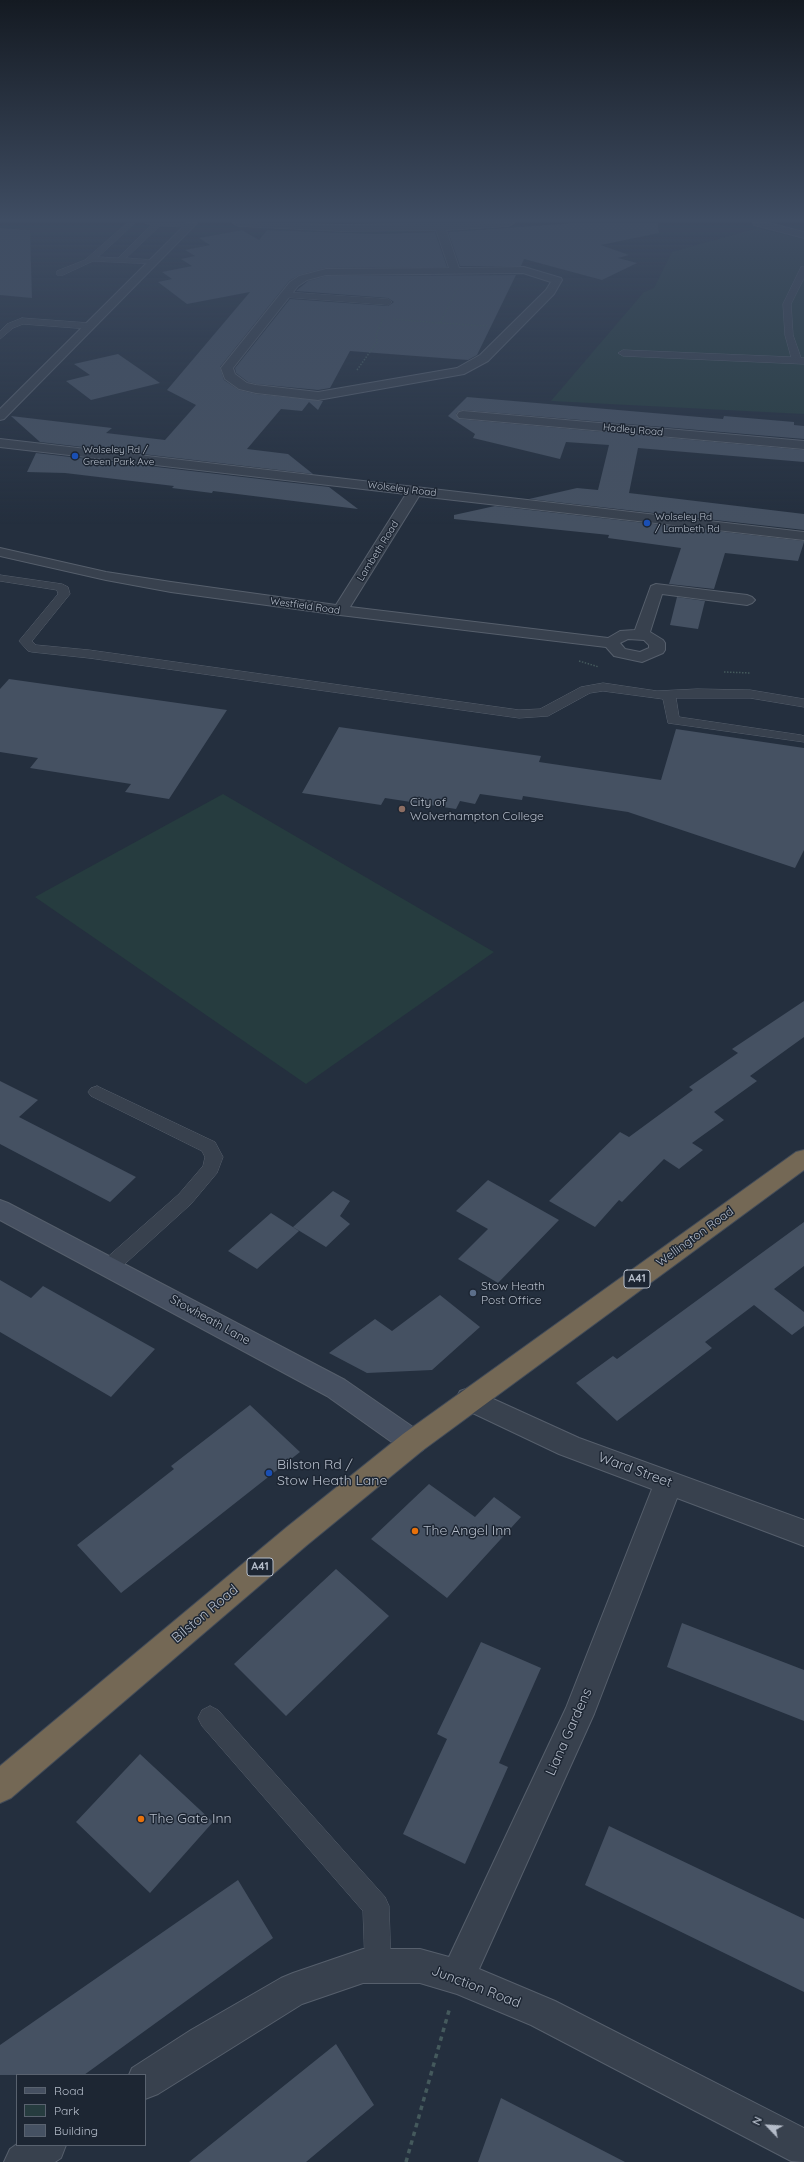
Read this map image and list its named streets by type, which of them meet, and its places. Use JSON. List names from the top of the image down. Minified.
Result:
{"streets":{"highway":["Wellington Road","A41","Bilston Road"],"street":["Hadley Road","Wolseley Road","Lambeth Road","Westfield Road","Stowheath Lane","Ward Street","Liana Gardens","Junction Road"]},"crossings":[["Wolseley Road","Lambeth Road"],["Lambeth Road","Westfield Road"],["Wellington Road","Ward Street"],["Wellington Road","Bilston Road"],["Stowheath Lane","Bilston Road"],["Ward Street","Bilston Road"],["Ward Street","Liana Gardens"],["Liana Gardens","Junction Road"]],"places":["Wolseley Rd / Green Park Ave","Wolseley Rd / Lambeth Rd","City of Wolverhampton College","Stow Heath Post Office","Bilston Rd / Stow Heath Lane","The Angel Inn","The Gate Inn"],"legend":["Road","Park","Building"],"north":"top left"}
